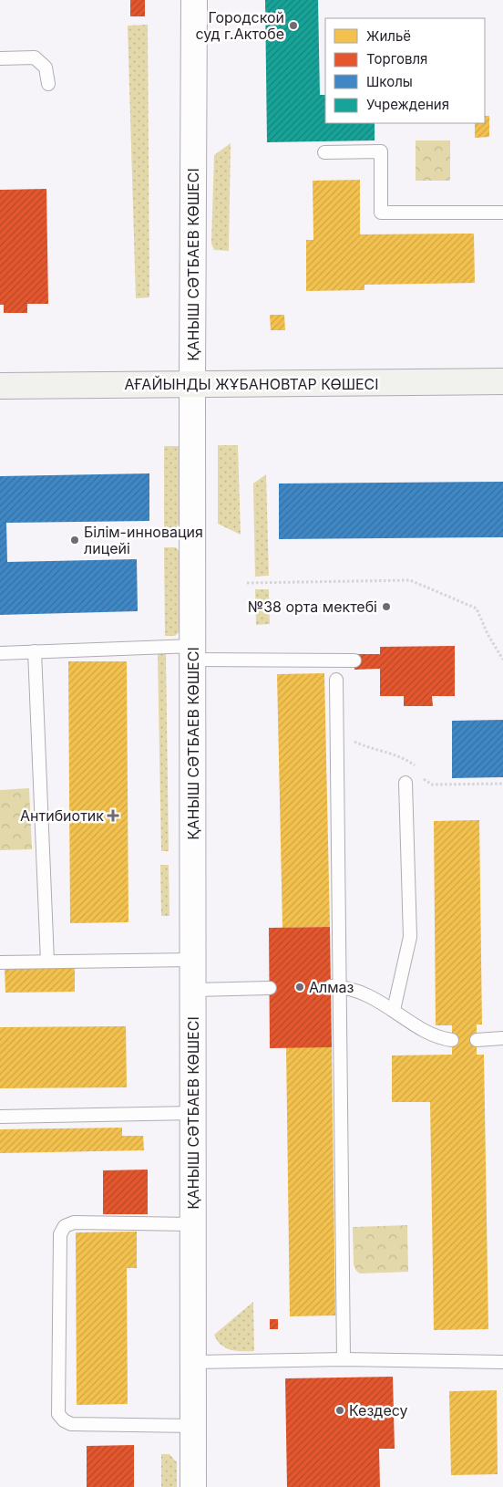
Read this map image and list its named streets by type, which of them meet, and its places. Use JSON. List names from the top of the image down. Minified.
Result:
{"streets":{"street":["ҚАНЫШ СӘТБАЕВ КӨШЕСІ","АҒАЙЫНДЫ ЖҰБАНОВТАР КӨШЕСІ"]},"crossings":[["ҚАНЫШ СӘТБАЕВ КӨШЕСІ","АҒАЙЫНДЫ ЖҰБАНОВТАР КӨШЕСІ"]],"places":{"other":["Городской суд г.Актобе","Білім-инновация лицейі","№38 орта мектебі","Алмаз","Кездесу"],"health":["Антибиотик"]},"legend":["Жильё","Торговля","Школы","Учреждения"]}
